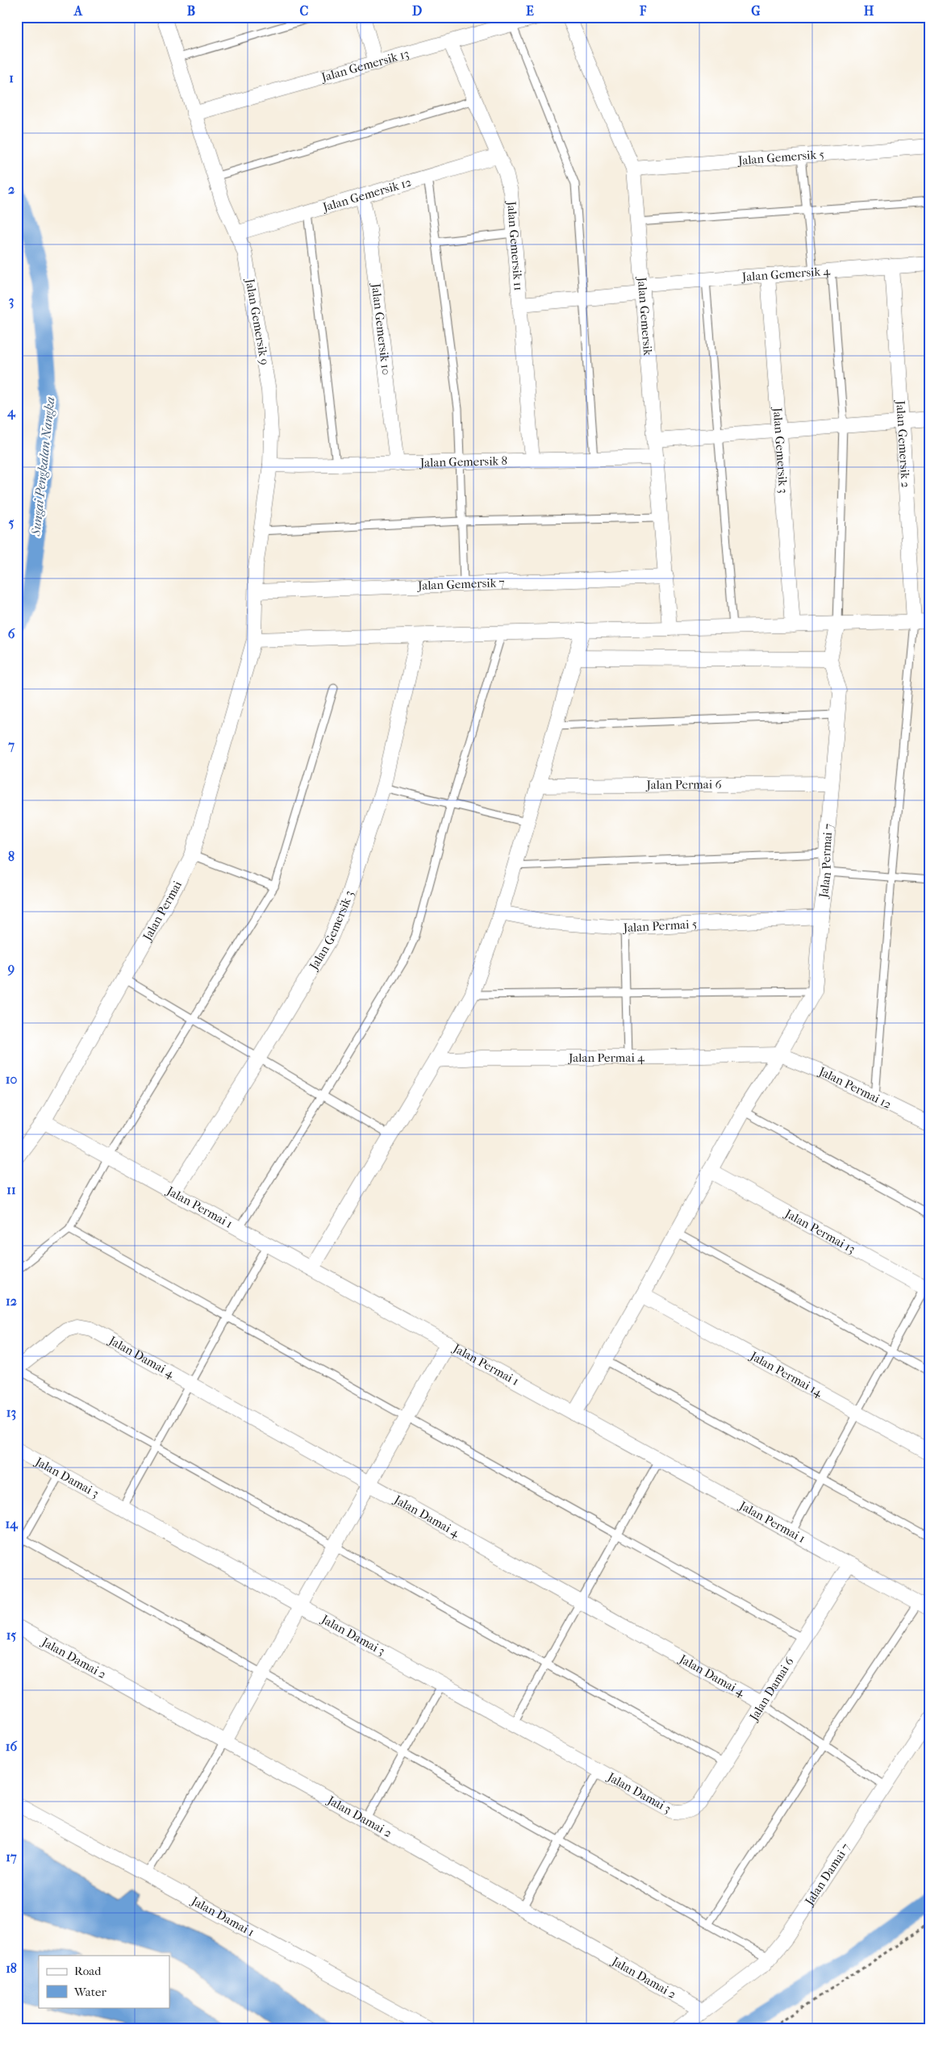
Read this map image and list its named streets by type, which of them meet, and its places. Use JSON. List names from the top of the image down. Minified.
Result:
{"streets":{"street":["Jalan Gemersik 13","Jalan Gemersik 5","Jalan Gemersik 12","Jalan Gemersik 11","Jalan Gemersik 4","Jalan Gemersik","Jalan Gemersik 9","Jalan Gemersik 10","Jalan Gemersik 2","Jalan Gemersik 3","Jalan Gemersik 8","Jalan Gemersik 7","Jalan Permai 6","Jalan Permai 7","Jalan Permai","Jalan Permai 5","Jalan Permai 4","Jalan Permai 12","Jalan Permai 1","Jalan Permai 13","Jalan Damai 4","Jalan Permai 14","Jalan Damai 3","Jalan Damai 2","Jalan Damai 6","Jalan Damai 7","Jalan Damai 1"]},"crossings":[["Jalan Gemersik 13","Jalan Gemersik 11"],["Jalan Gemersik 13","Jalan Gemersik 9"],["Jalan Gemersik 5","Jalan Gemersik"],["Jalan Gemersik 12","Jalan Gemersik 11"],["Jalan Gemersik 12","Jalan Gemersik 9"],["Jalan Gemersik 12","Jalan Gemersik 10"],["Jalan Gemersik 11","Jalan Gemersik 4"],["Jalan Gemersik 11","Jalan Gemersik 8"],["Jalan Gemersik 4","Jalan Gemersik"],["Jalan Gemersik 4","Jalan Gemersik 2"],["Jalan Gemersik 4","Jalan Gemersik 3"],["Jalan Gemersik","Jalan Gemersik 8"],["Jalan Gemersik","Jalan Gemersik 7"],["Jalan Gemersik 9","Jalan Gemersik 8"],["Jalan Gemersik 9","Jalan Gemersik 7"],["Jalan Gemersik 9","Jalan Permai"],["Jalan Gemersik 10","Jalan Gemersik 8"],["Jalan Gemersik 3","Jalan Permai 1"],["Jalan Permai 6","Jalan Permai 7"],["Jalan Permai 7","Jalan Permai 5"],["Jalan Permai 7","Jalan Permai 4"],["Jalan Permai 7","Jalan Permai 12"],["Jalan Permai 7","Jalan Permai 1"],["Jalan Permai 7","Jalan Permai 13"],["Jalan Permai 7","Jalan Permai 14"],["Jalan Permai","Jalan Permai 1"],["Jalan Permai 4","Jalan Permai 12"],["Jalan Permai 1","Jalan Damai 6"],["Jalan Damai 4","Jalan Damai 6"],["Jalan Damai 3","Jalan Damai 6"],["Jalan Damai 2","Jalan Damai 7"]],"water":["Sungai Pengkalan Nangka"],"legend":["Road","Water"],"grid":{"columns":["A","B","C","D","E","F","G","H"],"rows":["1","2","3","4","5","6","7","8","9","10","11","12","13","14","15","16","17","18"]}}
